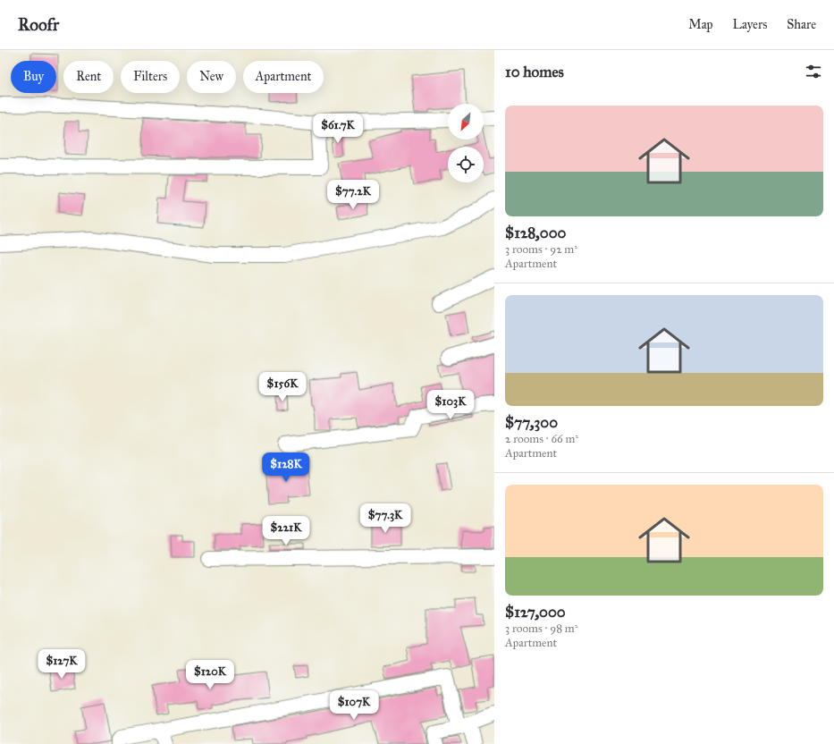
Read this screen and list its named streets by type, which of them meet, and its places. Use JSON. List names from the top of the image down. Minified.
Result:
{"north":"bottom left","page":{"header":"Roofr","nav":["Map","Layers","Share"],"heading":"10 homes","chip":["Buy","Rent","Filters","New","Apartment"],"list":[{"name":"$128,000","note":"3 rooms · 92 m² · Apartment"},{"name":"$77,300","note":"2 rooms · 66 m² · Apartment"},{"name":"$127,000","note":"3 rooms · 98 m² · Apartment"}],"price":["$61.7K","$77.2K","$156K","$103K","$128K","$77.3K","$221K","$127K","$120K","$107K"]}}
